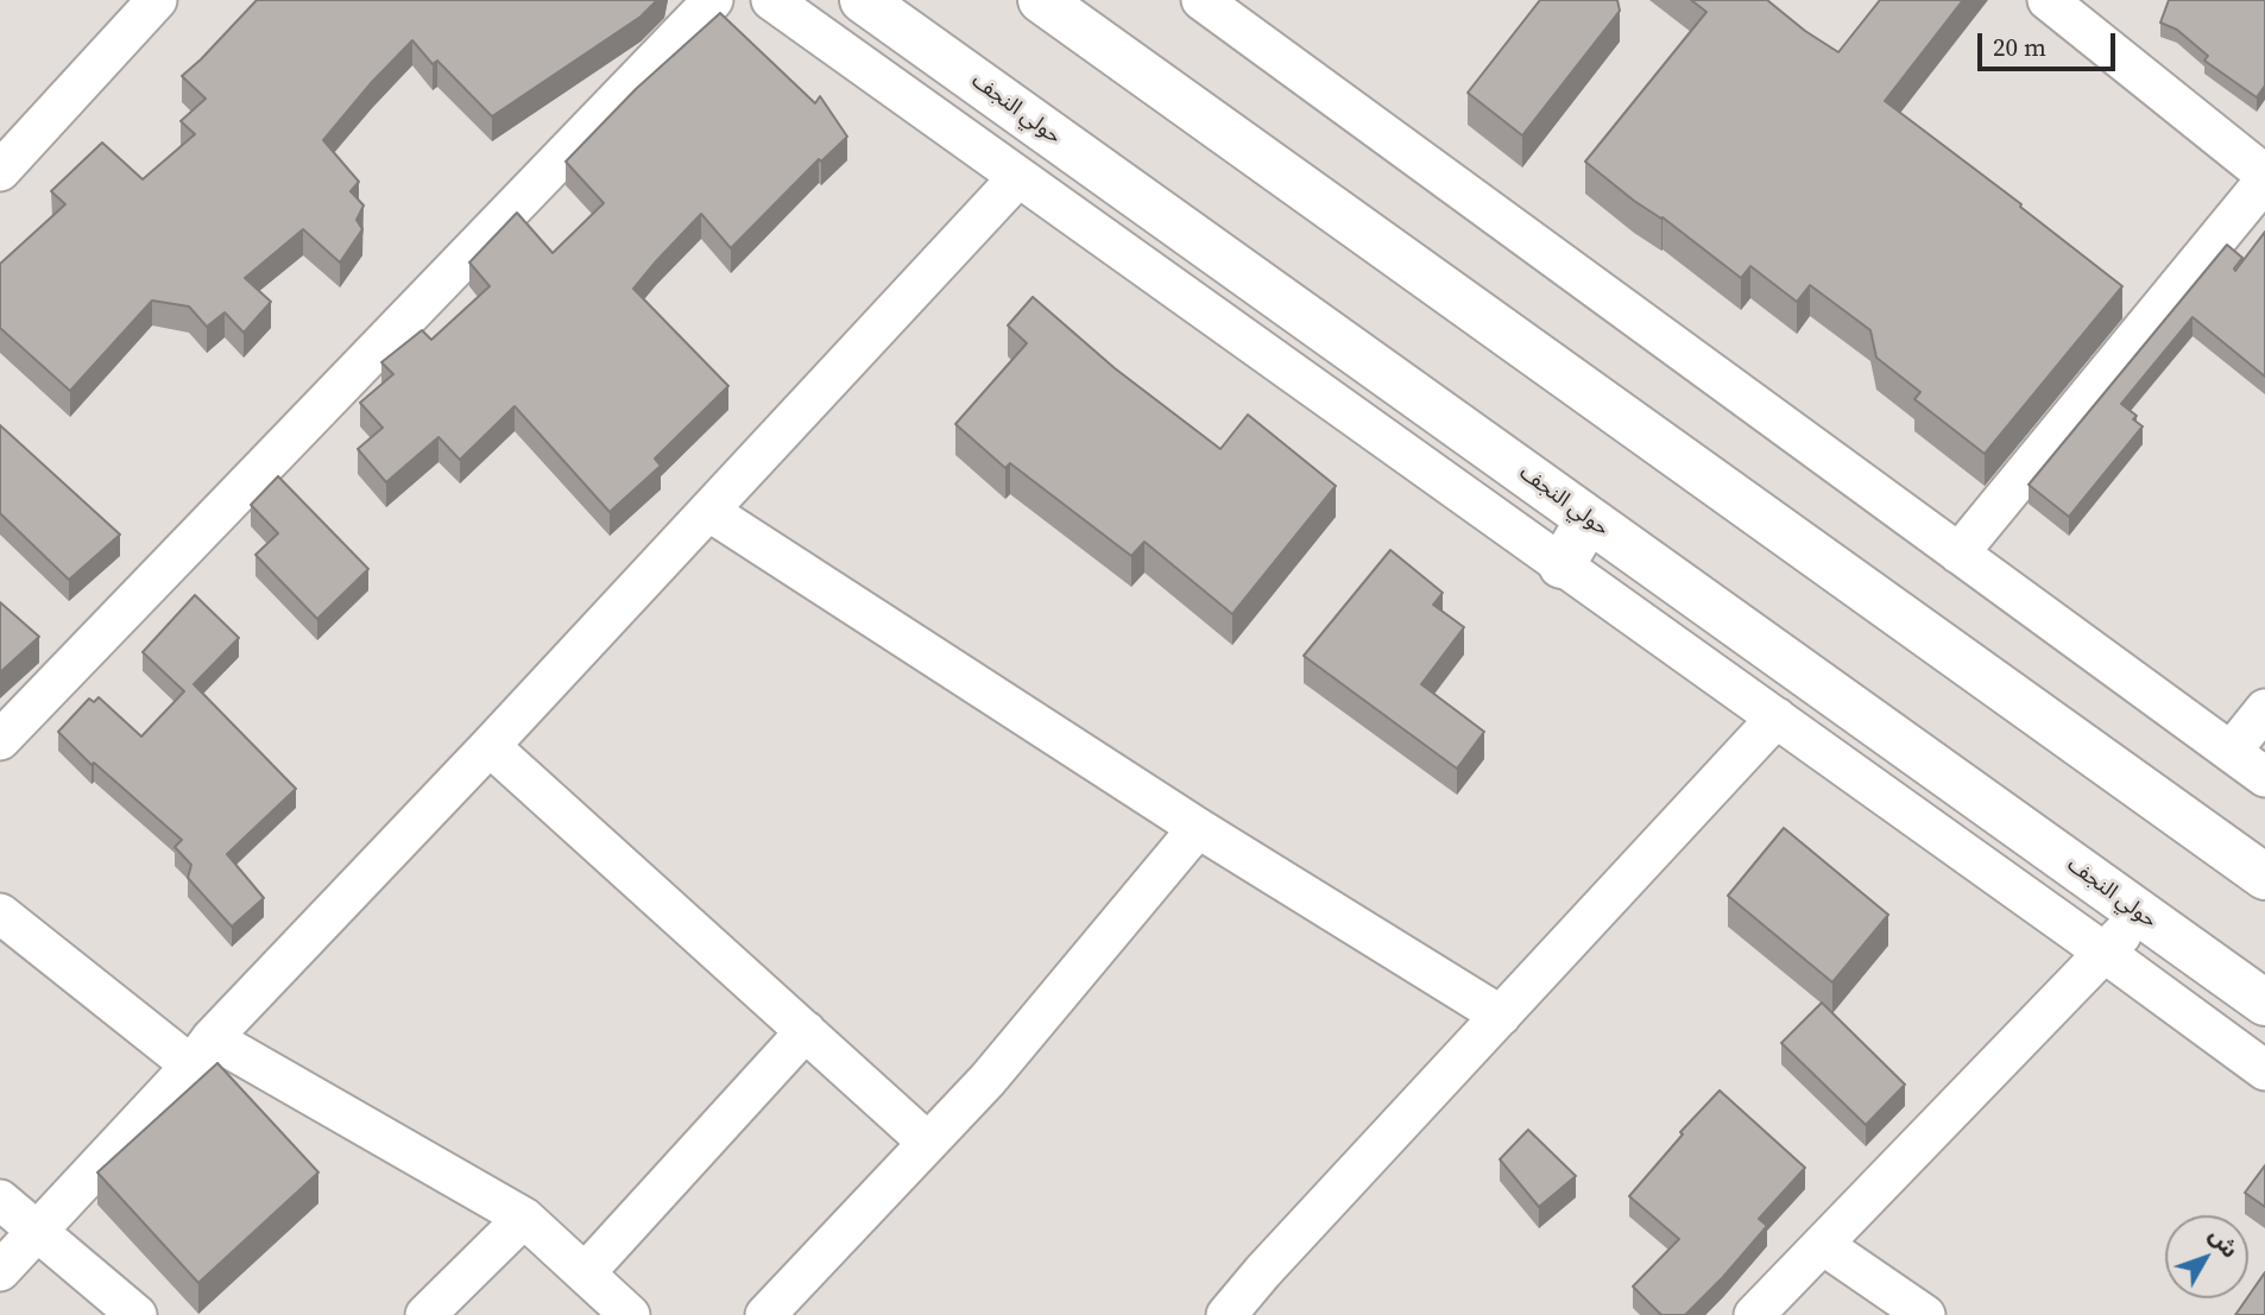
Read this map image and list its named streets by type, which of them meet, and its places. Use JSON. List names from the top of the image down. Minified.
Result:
{"streets":{"main road":["حولي النجف"]},"scale_bar":"20 m","north":"top right"}
